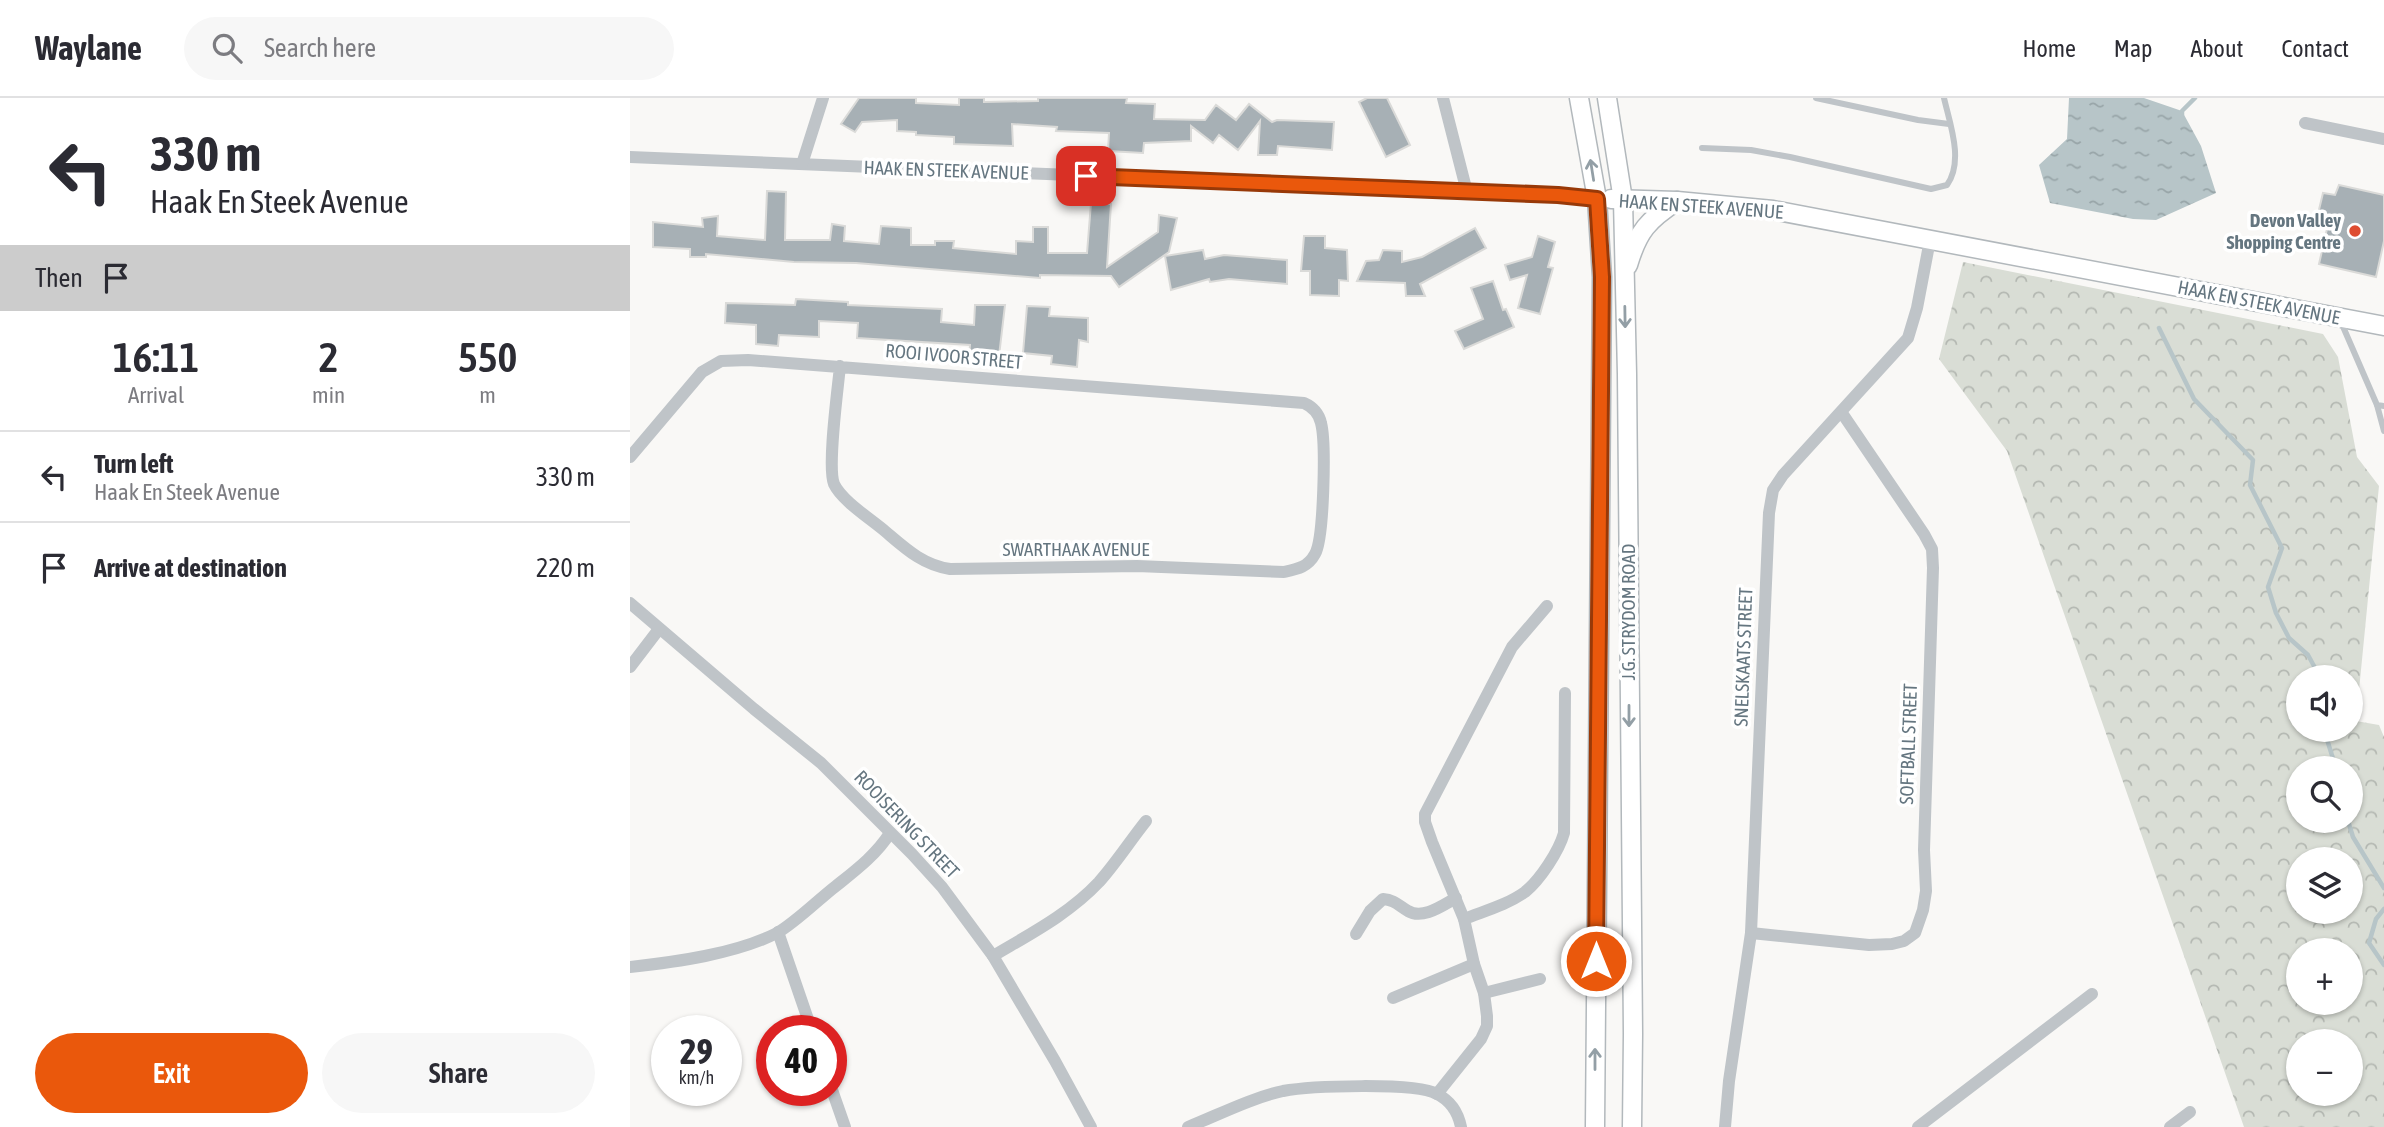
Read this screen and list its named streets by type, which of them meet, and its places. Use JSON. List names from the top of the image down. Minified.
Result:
{"streets":{"street":["HAAK EN STEEK AVENUE","ROOI IVOOR STREET","SWARTHAAK AVENUE","J.G. STRYDOM ROAD","SNELSKAATS STREET","SOFTBALL STREET","ROOISERING STREET"]},"crossings":[["HAAK EN STEEK AVENUE","J.G. STRYDOM ROAD"],["HAAK EN STEEK AVENUE","SNELSKAATS STREET"],["ROOI IVOOR STREET","SWARTHAAK AVENUE"],["SNELSKAATS STREET","SOFTBALL STREET"]],"places":["Devon Valley Shopping Centre"],"page":{"header":"Waylane","search":"Search here","nav":["Home","Map","About","Contact"],"turn":["330 m","Haak En Steek Avenue"],"then":"Then","eta":["16:11","Arrival","2","min","550","m"],"list":[{"name":"Turn left","note":"Haak En Steek Avenue","value":"330 m"},{"name":"Arrive at destination","value":"220 m"}],"map_buttons":["+","−"],"speed":"29 km/h","limit":"40","buttons":["Exit","Share"]}}
